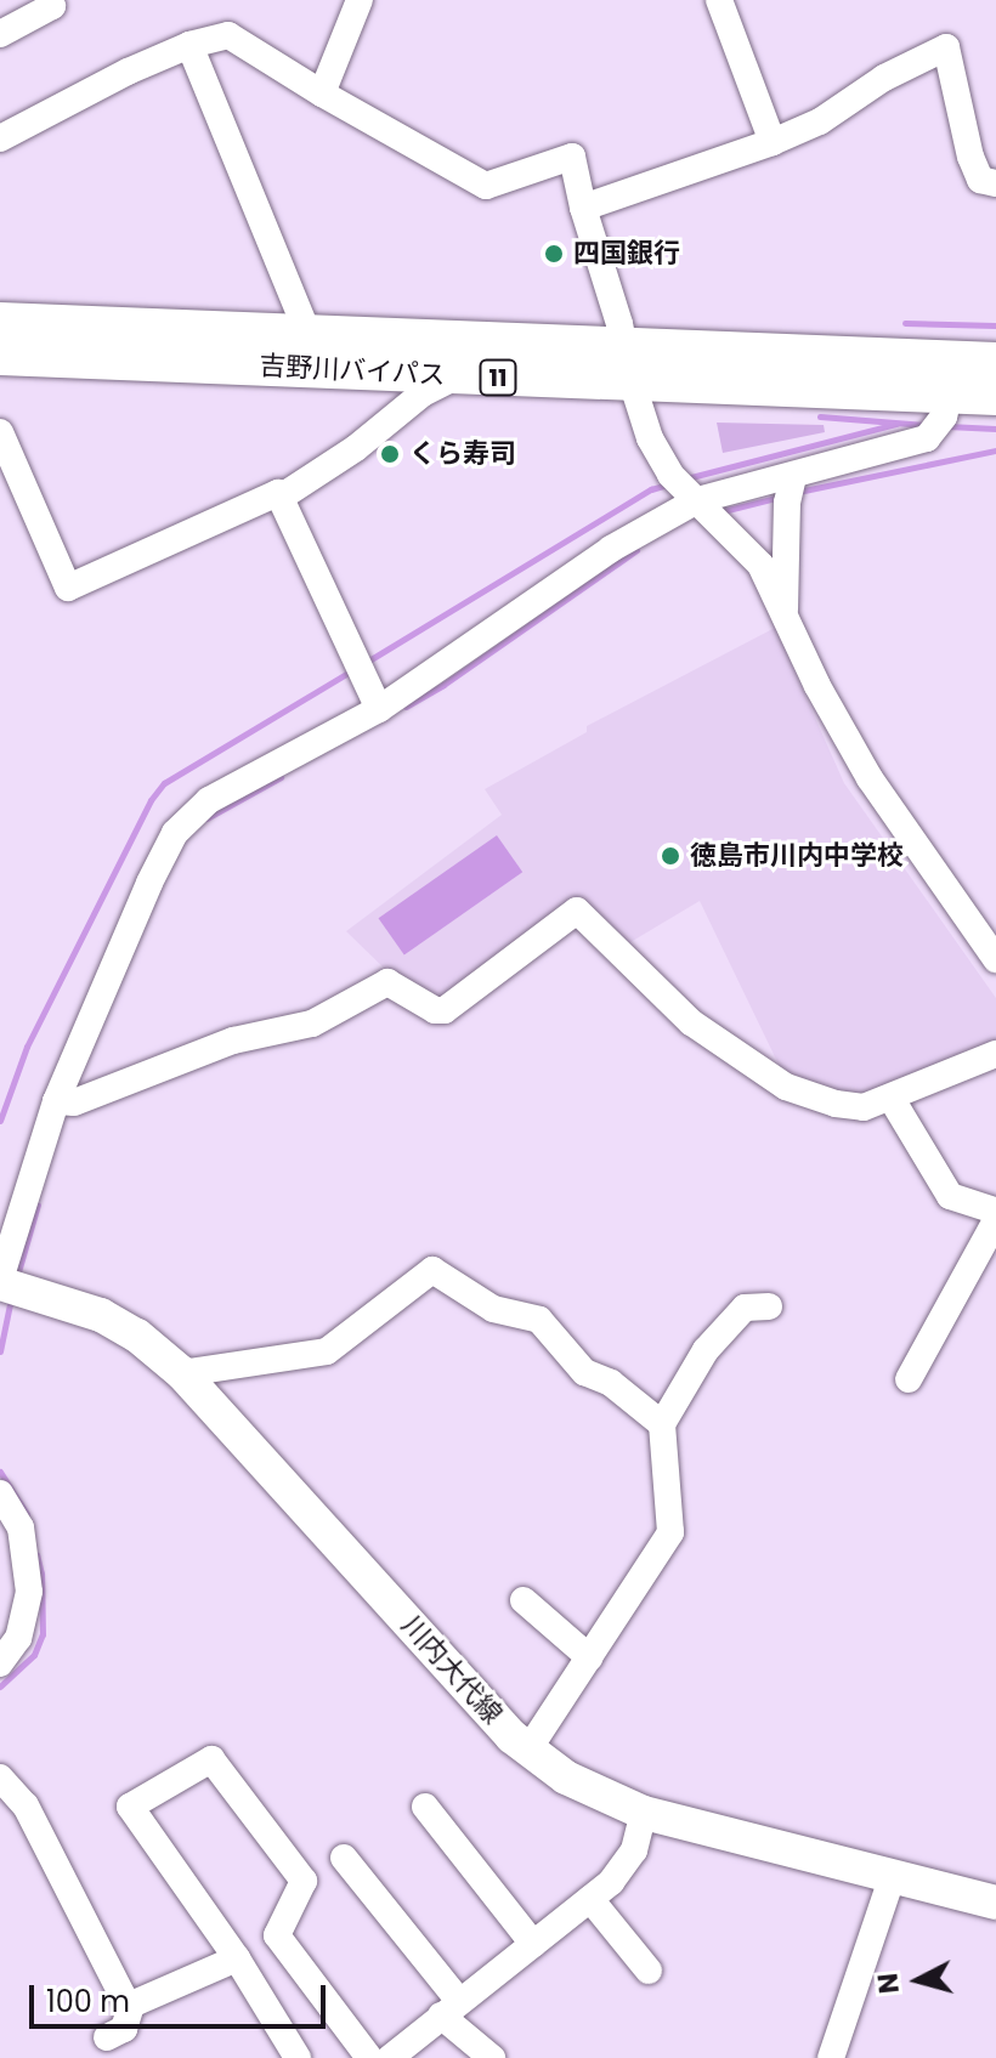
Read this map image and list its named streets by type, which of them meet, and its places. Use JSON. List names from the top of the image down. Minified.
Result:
{"streets":{"highway":["吉野川バイパス","11"],"main road":["川内大代線"]},"places":["四国銀行","くら寿司","徳島市川内中学校"],"scale_bar":"100 m","north":"left"}
